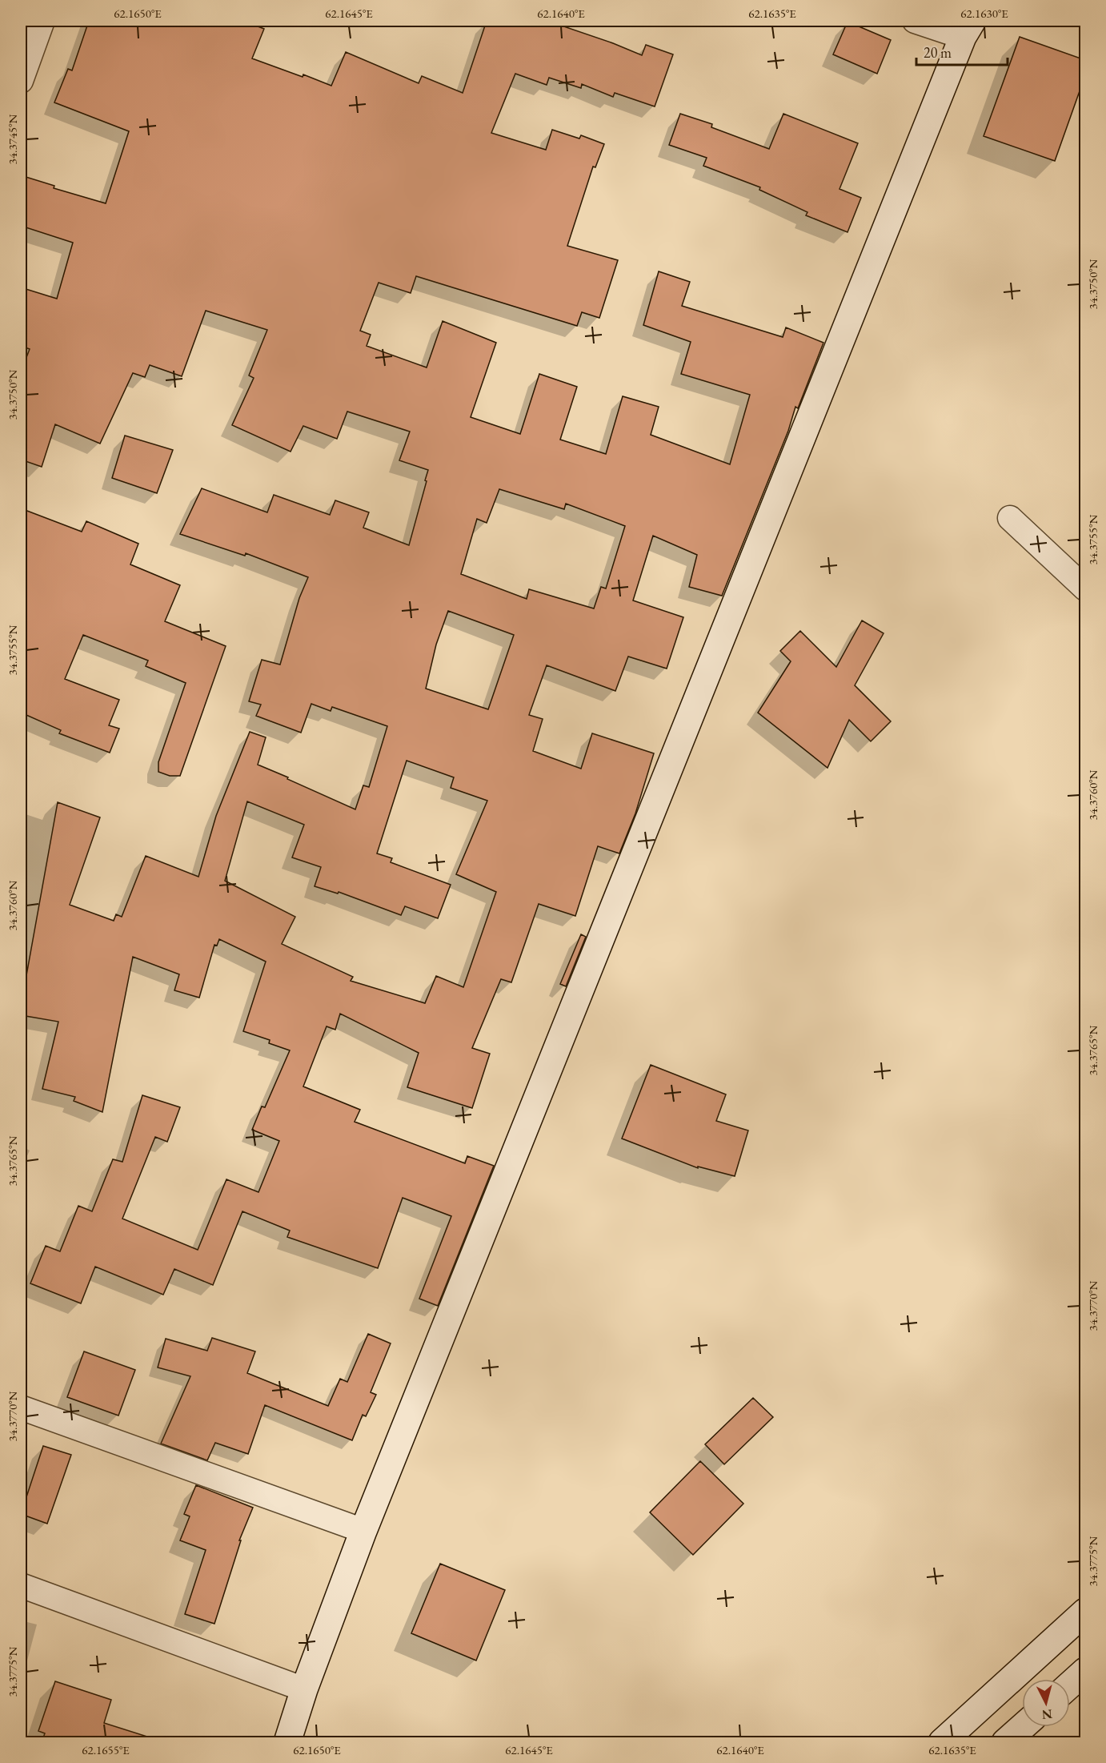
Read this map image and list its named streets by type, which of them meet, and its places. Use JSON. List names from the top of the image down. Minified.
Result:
{"scale_bar":"20 m","north":"bottom","coordinates":["62.1650°E","62.1645°E","62.1640°E","62.1635°E","62.1630°E","34.3745°N","34.3750°N","34.3755°N","34.3760°N","34.3765°N","34.3770°N","34.3775°N","62.1655°E"]}
